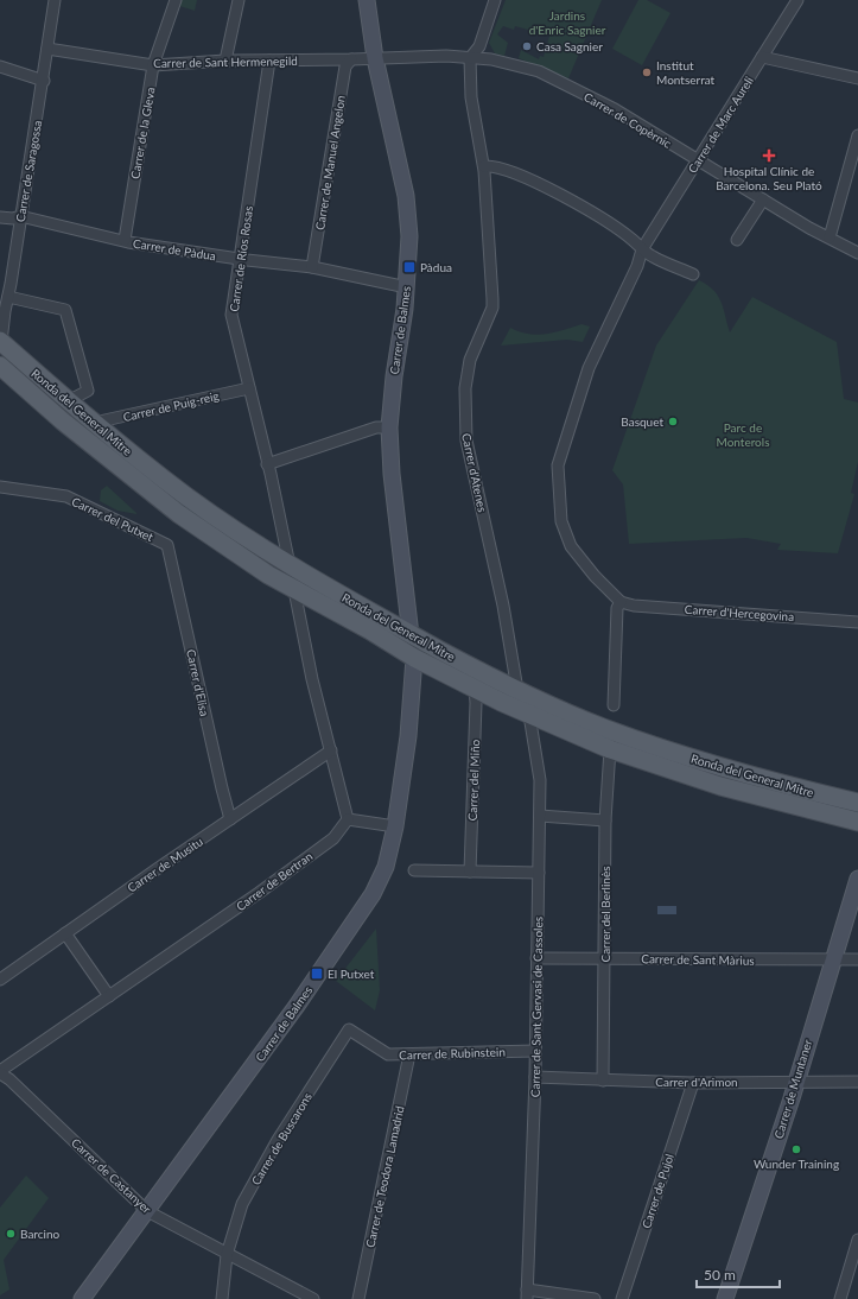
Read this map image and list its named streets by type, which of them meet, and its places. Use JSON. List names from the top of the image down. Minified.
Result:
{"streets":{"main road":["Carrer de Balmes","Ronda del General Mitre","Carrer de Muntaner"],"street":["Carrer de Sant Hermenegild","Carrer de Copèrnic","Carrer de Marc Aureli","Carrer de la Gleva","Carrer de Manuel Angelon","Carrer de Saragossa","Carrer de Pàdua","Carrer de Ríos Rosas","Carrer de Puig-reig","Carrer d'Atenes","Carrer del Putxet","Carrer d'Hercegovina","Carrer d'Elisa","Carrer del Miño","Carrer de Musitu","Carrer de Bertran","Carrer del Berlinès","Carrer de Sant Màrius","Carrer de Sant Gervasi de Cassoles","Carrer de Rubinstein","Carrer d'Arimon","Carrer de Buscarons","Carrer de Castanyer","Carrer de Teodora Lamadrid","Carrer de Pujol"]},"crossings":[["Carrer de Sant Hermenegild","Carrer de Copèrnic"],["Carrer de Sant Hermenegild","Carrer de la Gleva"],["Carrer de Sant Hermenegild","Carrer de Manuel Angelon"],["Carrer de Sant Hermenegild","Carrer de Saragossa"],["Carrer de Sant Hermenegild","Carrer de Ríos Rosas"],["Carrer de Sant Hermenegild","Carrer de Balmes"],["Carrer de Copèrnic","Carrer de Marc Aureli"],["Carrer de Copèrnic","Carrer de Balmes"],["Carrer de Copèrnic","Carrer d'Atenes"],["Carrer de Marc Aureli","Carrer d'Hercegovina"],["Carrer de la Gleva","Carrer de Pàdua"],["Carrer de Manuel Angelon","Carrer de Pàdua"],["Carrer de Saragossa","Carrer de Pàdua"],["Carrer de Saragossa","Ronda del General Mitre"],["Carrer de Pàdua","Carrer de Ríos Rosas"],["Carrer de Pàdua","Carrer de Balmes"],["Carrer de Ríos Rosas","Carrer de Puig-reig"],["Carrer de Ríos Rosas","Ronda del General Mitre"],["Carrer de Balmes","Ronda del General Mitre"],["Carrer de Balmes","Carrer de Castanyer"],["Carrer de Puig-reig","Ronda del General Mitre"],["Ronda del General Mitre","Carrer d'Atenes"],["Ronda del General Mitre","Carrer del Miño"],["Ronda del General Mitre","Carrer del Berlinès"],["Ronda del General Mitre","Carrer de Sant Gervasi de Cassoles"],["Carrer del Putxet","Carrer d'Elisa"],["Carrer d'Elisa","Carrer de Musitu"],["Carrer de Bertran","Carrer de Castanyer"],["Carrer del Berlinès","Carrer de Sant Màrius"],["Carrer del Berlinès","Carrer d'Arimon"],["Carrer de Sant Màrius","Carrer de Sant Gervasi de Cassoles"],["Carrer de Sant Màrius","Carrer de Muntaner"],["Carrer de Sant Gervasi de Cassoles","Carrer de Rubinstein"],["Carrer de Sant Gervasi de Cassoles","Carrer d'Arimon"],["Carrer de Rubinstein","Carrer de Buscarons"],["Carrer de Rubinstein","Carrer de Teodora Lamadrid"],["Carrer d'Arimon","Carrer de Muntaner"],["Carrer d'Arimon","Carrer de Pujol"],["Carrer de Buscarons","Carrer de Castanyer"]],"parks":["Jardins d'Enric Sagnier","Parc de Monterols"],"places":{"other":["Casa Sagnier","Institut Montserrat","Basquet","Wunder Training","Barcino"],"health":["Hospital Clínic de Barcelona. Seu Plató"],"transit":["Pàdua","El Putxet"]},"scale_bar":"50 m"}
